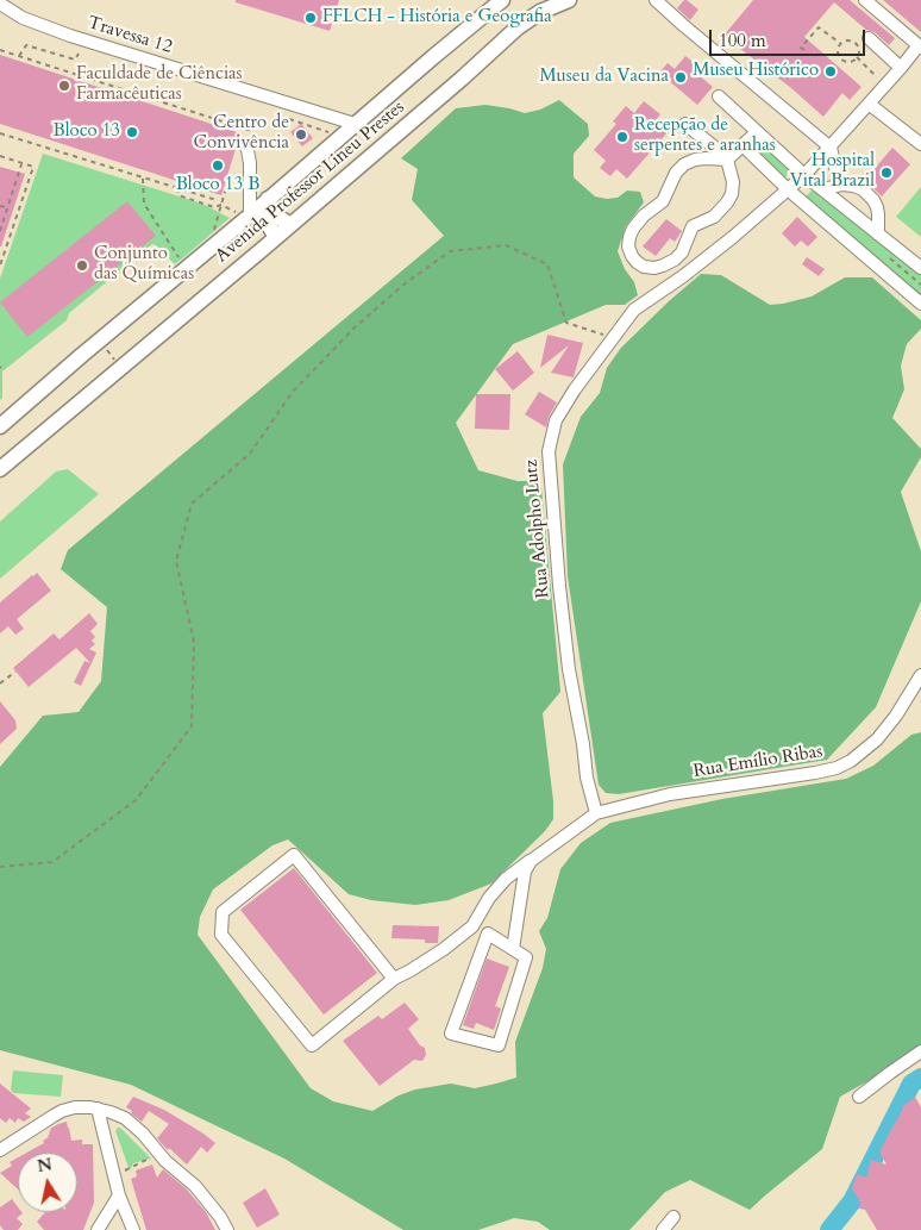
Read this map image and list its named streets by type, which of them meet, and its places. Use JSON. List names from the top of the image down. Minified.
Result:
{"streets":{"main road":["Avenida Professor Lineu Prestes"],"street":["Travessa 12","Rua Adolpho Lutz","Rua Emílio Ribas"]},"crossings":[["Travessa 12","Avenida Professor Lineu Prestes"],["Rua Adolpho Lutz","Rua Emílio Ribas"]],"places":["FFLCH - História e Geografia","Museu Histórico","Museu da Vacina","Faculdade de Ciências Farmacêuticas","Bloco 13","Centro de Convivência","Recepção de serpentes e aranhas","Bloco 13 B","Hospital Vital Brazil","Conjunto das Químicas"],"scale_bar":"100 m","north":"top"}
